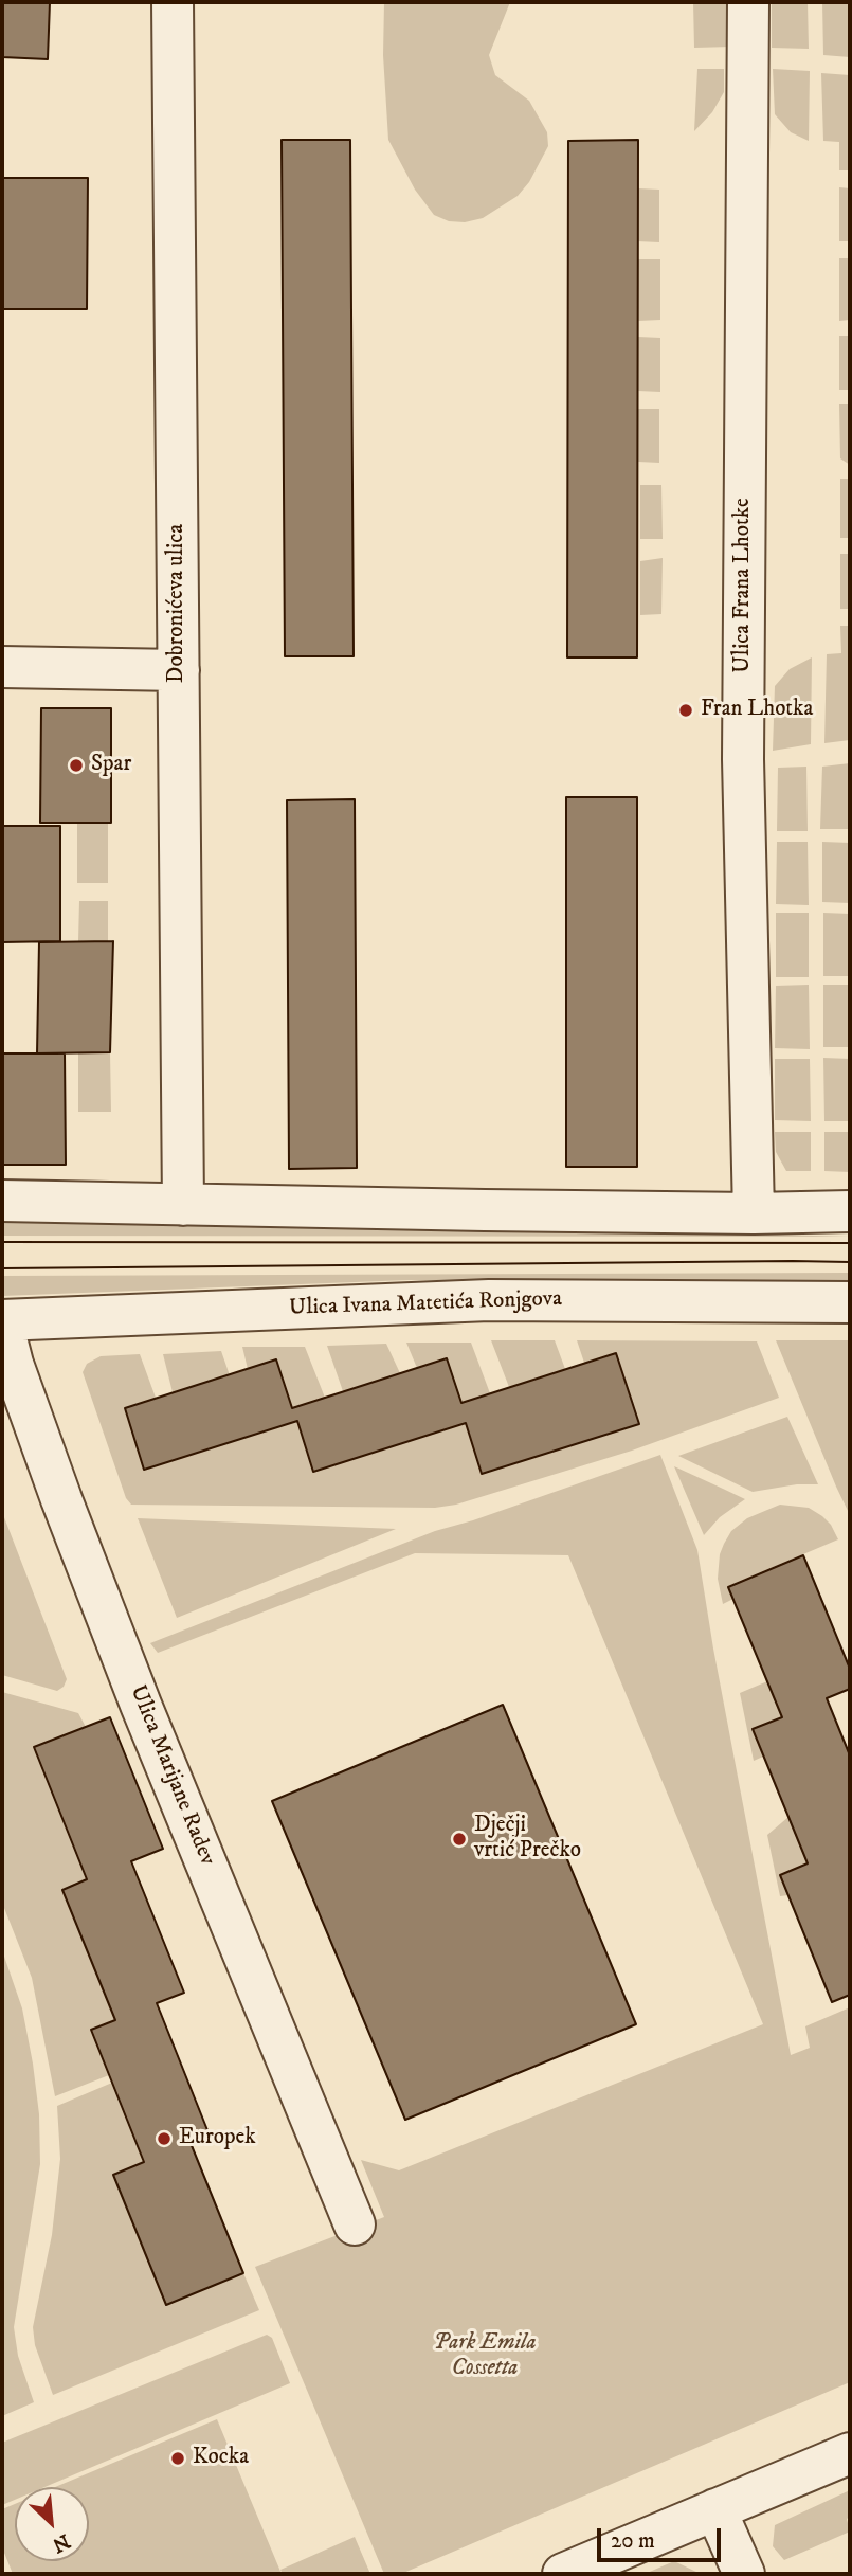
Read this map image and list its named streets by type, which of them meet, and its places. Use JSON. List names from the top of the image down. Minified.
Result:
{"streets":{"street":["Ulica Frana Lhotke","Dobronićeva ulica","Ulica Ivana Matetića Ronjgova","Ulica Marijane Radev"]},"crossings":[["Ulica Ivana Matetića Ronjgova","Ulica Marijane Radev"]],"parks":["Park Emila Cossetta"],"places":["Fran Lhotka","Spar","Dječji vrtić Prečko","Europek","Kocka"],"scale_bar":"20 m","north":"bottom right"}
